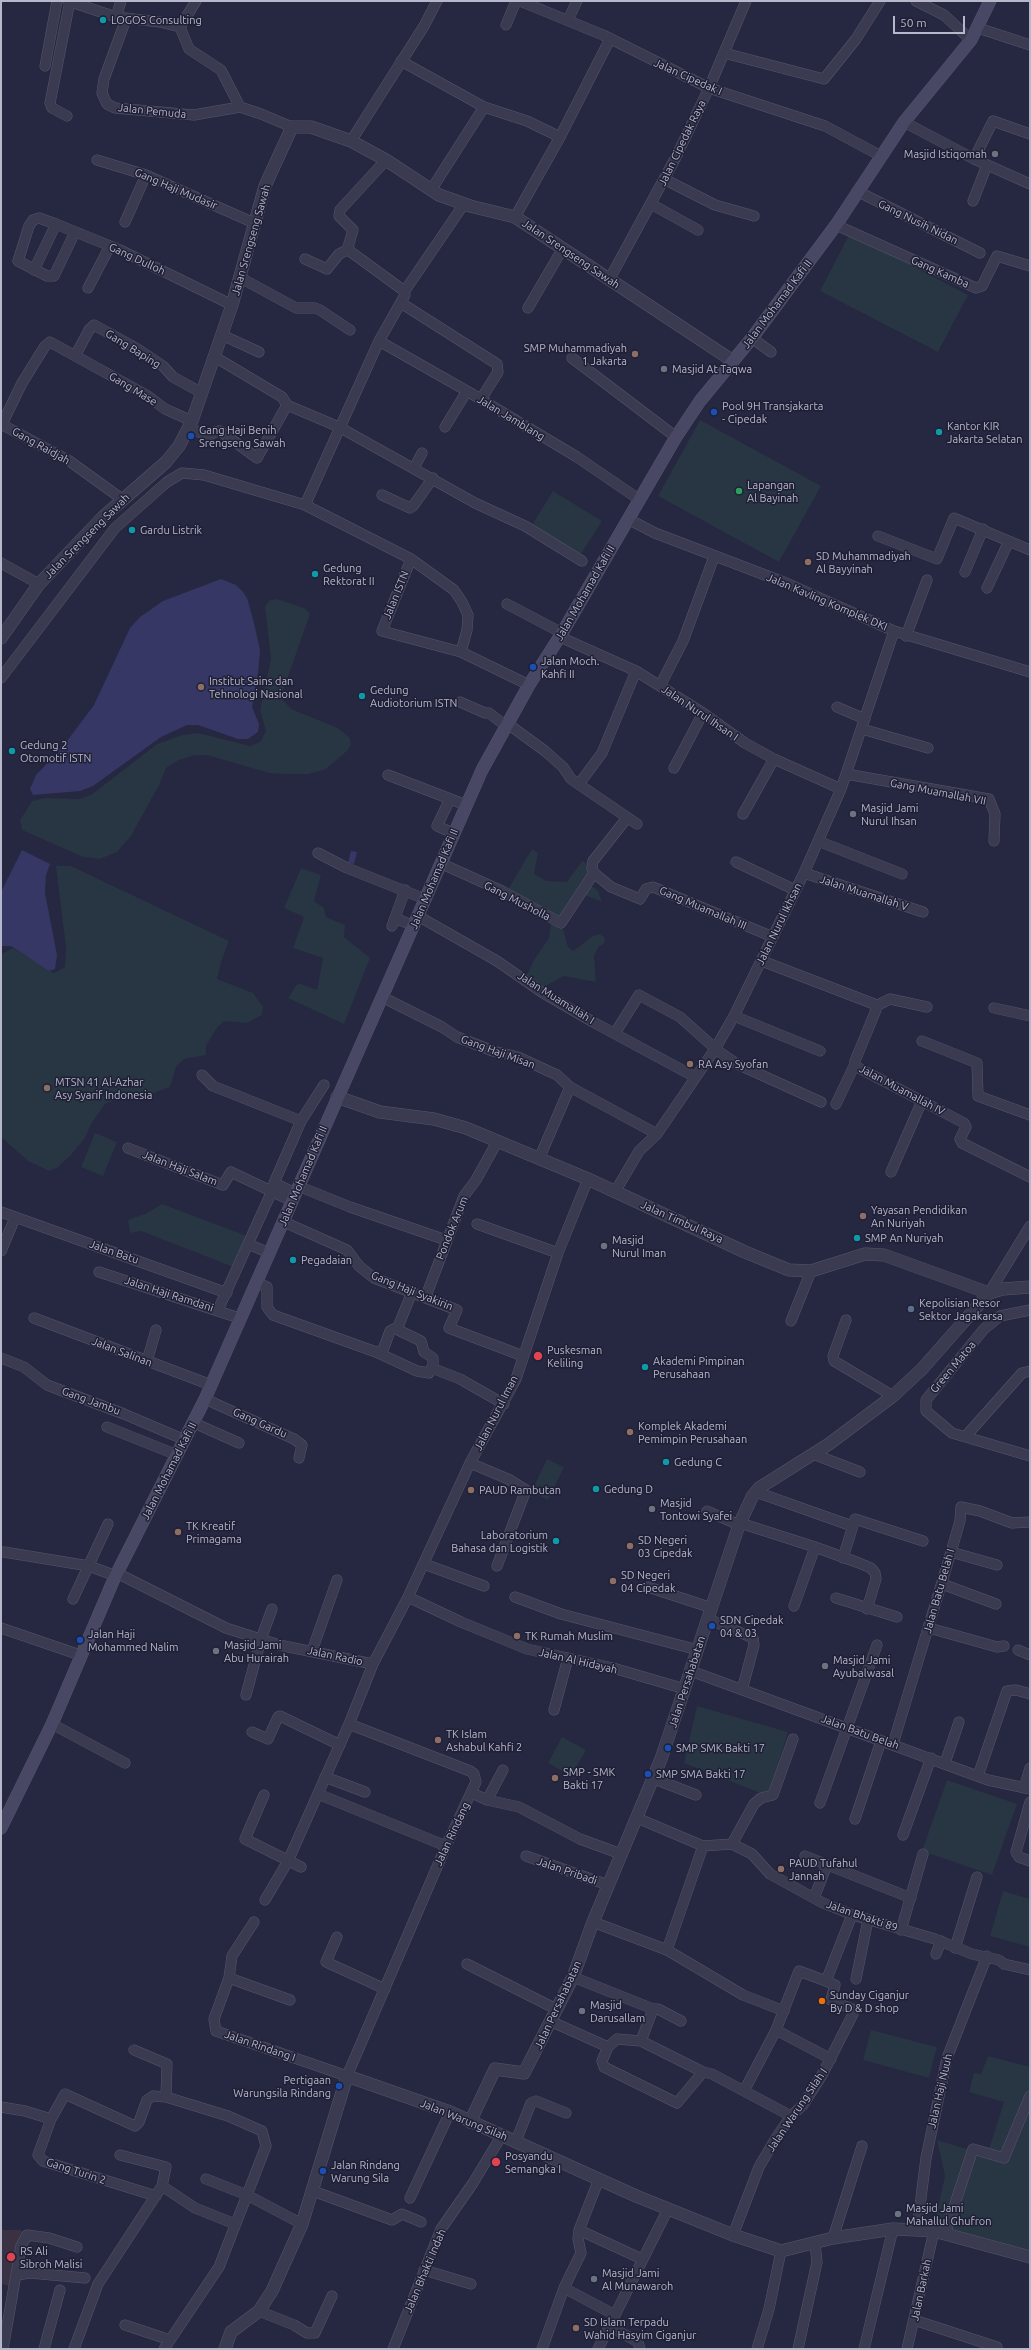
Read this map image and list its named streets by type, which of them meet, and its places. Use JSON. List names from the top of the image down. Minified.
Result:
{"streets":{"main road":["Jalan Mohamad Kafi II"],"street":["Jalan Cipedak I","Jalan Pemuda","Jalan Cipedak Raya","Gang Haji Mudasir","Gang Nusih Nidan","Jalan Srengseng Sawah","Gang Dulloh","Gang Kamba","Gang Baping","Gang Mase","Jalan Jamblang","Gang Raidjah","Jalan ISTN","Jalan Kavling Komplek DKI","Jalan Nurul Ihsan I","Gang Muamallah VII","Jalan Muamallah V","Gang Musholla","Gang Muamallah III","Jalan Nurul Ikhsan","Jalan Muamallah I","Gang Haji Misan","Jalan Muamallah IV","Jalan Haji Salam","Jalan Timbul Raya","Pondok Arum","Jalan Batu","Gang Haji Syakirin","Jalan Haji Ramdani","Jalan Salinan","Green Matoa","Gang Jambu","Jalan Nurul Iman","Gang Gardu","Jalan Batu Belah I","Jalan Radio","Jalan Al Hidayah","Jalan Persahabatan","Jalan Batu Belah","Jalan Rindang","Jalan Pribadi","Jalan Bhakti 89","Jalan Rindang I","Jalan Haji Nuuh","Jalan Warung Silah I","Jalan Warung Silah","Gang Turin 2","Jalan Bhakti Indah","Jalan Barkah"]},"crossings":[["Jalan Cipedak I","Jalan Cipedak Raya"],["Jalan Cipedak I","Jalan Mohamad Kafi II"],["Jalan Pemuda","Jalan Srengseng Sawah"],["Jalan Cipedak Raya","Jalan Srengseng Sawah"],["Gang Haji Mudasir","Jalan Srengseng Sawah"],["Gang Nusih Nidan","Jalan Mohamad Kafi II"],["Jalan Srengseng Sawah","Gang Dulloh"],["Jalan Srengseng Sawah","Jalan Mohamad Kafi II"],["Jalan Srengseng Sawah","Gang Baping"],["Jalan Srengseng Sawah","Gang Mase"],["Jalan Srengseng Sawah","Gang Raidjah"],["Gang Kamba","Jalan Mohamad Kafi II"],["Jalan Mohamad Kafi II","Jalan Jamblang"],["Jalan Mohamad Kafi II","Jalan Kavling Komplek DKI"],["Jalan Mohamad Kafi II","Jalan Nurul Ihsan I"],["Jalan Mohamad Kafi II","Gang Musholla"],["Jalan Mohamad Kafi II","Jalan Muamallah I"],["Jalan Mohamad Kafi II","Gang Haji Misan"],["Jalan Mohamad Kafi II","Jalan Haji Salam"],["Jalan Mohamad Kafi II","Jalan Timbul Raya"],["Jalan Mohamad Kafi II","Gang Haji Syakirin"],["Jalan Mohamad Kafi II","Jalan Haji Ramdani"],["Jalan Mohamad Kafi II","Jalan Salinan"],["Jalan Mohamad Kafi II","Gang Jambu"],["Jalan Mohamad Kafi II","Gang Gardu"],["Jalan Mohamad Kafi II","Jalan Radio"],["Gang Baping","Gang Mase"],["Gang Baping","Gang Raidjah"],["Gang Mase","Gang Raidjah"],["Jalan Kavling Komplek DKI","Jalan Nurul Ikhsan"],["Jalan Nurul Ihsan I","Jalan Nurul Ikhsan"],["Gang Muamallah VII","Jalan Nurul Ikhsan"],["Jalan Muamallah V","Jalan Nurul Ikhsan"],["Gang Musholla","Gang Muamallah III"],["Gang Muamallah III","Jalan Nurul Ikhsan"],["Jalan Nurul Ikhsan","Jalan Muamallah I"],["Jalan Nurul Ikhsan","Gang Haji Misan"],["Jalan Nurul Ikhsan","Jalan Timbul Raya"],["Jalan Timbul Raya","Pondok Arum"],["Jalan Timbul Raya","Jalan Nurul Iman"],["Jalan Timbul Raya","Jalan Persahabatan"],["Pondok Arum","Gang Haji Syakirin"],["Gang Haji Syakirin","Jalan Nurul Iman"],["Jalan Nurul Iman","Jalan Radio"],["Jalan Nurul Iman","Jalan Al Hidayah"],["Jalan Batu Belah I","Jalan Batu Belah"],["Jalan Radio","Jalan Al Hidayah"],["Jalan Al Hidayah","Jalan Persahabatan"],["Jalan Persahabatan","Jalan Batu Belah"],["Jalan Persahabatan","Jalan Pribadi"],["Jalan Persahabatan","Jalan Warung Silah"],["Jalan Rindang","Jalan Rindang I"],["Jalan Rindang","Jalan Warung Silah"],["Jalan Bhakti 89","Jalan Haji Nuuh"],["Jalan Rindang I","Jalan Warung Silah"],["Jalan Warung Silah I","Jalan Warung Silah"],["Jalan Warung Silah","Jalan Bhakti Indah"]],"places":["LOGOS Consulting","Masjid Istiqomah","SMP Muhammadiyah 1 Jakarta","Masjid At Taqwa","Pool 9H Transjakarta - Cipedak","Kantor KIR Jakarta Selatan","Gang Haji Benih Srengseng Sawah","Lapangan Al Bayinah","Gardu Listrik","SD Muhammadiyah Al Bayyinah","Gedung Rektorat II","Jalan Moch. Kahfi II","Institut Sains dan Tehnologi Nasional","Gedung Audiotorium ISTN","Gedung 2 Otomotif ISTN","Masjid Jami Nurul Ihsan","RA Asy Syofan","MTSN 41 Al-Azhar Asy Syarif Indonesia","Yayasan Pendidikan An Nuriyah","SMP An Nuriyah","Masjid Nurul Iman","Pegadaian","Kepolisian Resor Sektor Jagakarsa","Puskesman Keliling","Akademi Pimpinan Perusahaan","Komplek Akademi Pemimpin Perusahaan","Gedung C","Gedung D","PAUD Rambutan","Masjid Tontowi Syafei","TK Kreatif Primagama","Laboratorium Bahasa dan Logistik","SD Negeri 03 Cipedak","SD Negeri 04 Cipedak","SDN Cipedak 04 & 03","TK Rumah Muslim","Jalan Haji Mohammed Nalim","Masjid Jami Abu Hurairah","Masjid Jami Ayubalwasal","TK Islam Ashabul Kahfi 2","SMP SMK Bakti 17","SMP SMA Bakti 17","SMP - SMK Bakti 17","PAUD Tufahul Jannah","Sunday Ciganjur By D & D shop","Masjid Darusallam","Pertigaan Warungsila Rindang","Posyandu Semangka I","Jalan Rindang Warung Sila","Masjid Jami Mahallul Ghufron","RS Ali Sibroh Malisi","Masjid Jami Al Munawaroh","SD Islam Terpadu Wahid Hasyim Ciganjur"],"scale_bar":"50 m"}
